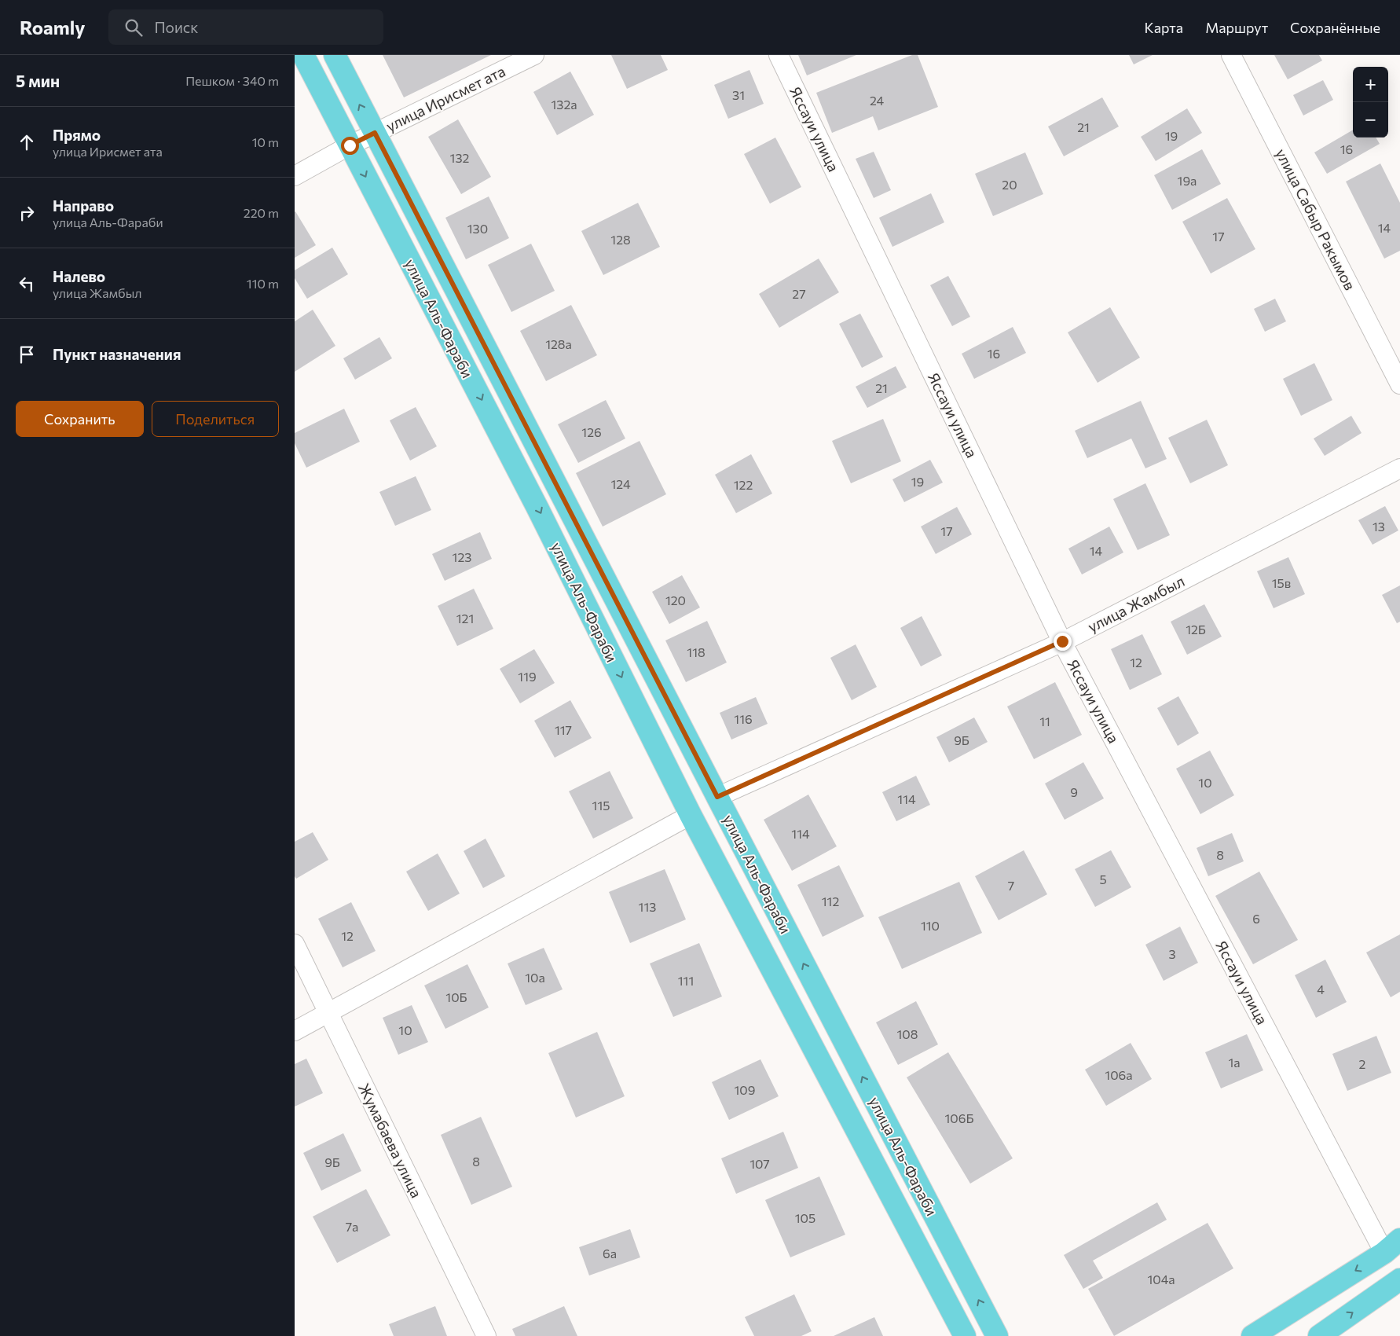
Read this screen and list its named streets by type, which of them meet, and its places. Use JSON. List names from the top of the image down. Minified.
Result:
{"streets":{"main road":["улица Аль-Фараби"],"street":["улица Ирисмет ата","Яссауи улица","улица Сабыр Ракымов","улица Жамбыл","Жумабаева улица"]},"crossings":[["улица Ирисмет ата","улица Аль-Фараби"],["Яссауи улица","улица Жамбыл"],["улица Аль-Фараби","улица Жамбыл"]],"house_numbers":["31","24","132а","21","19","16","132","19а","20","14","130","17","128","27","128а","16","21","126","19","124","122","13","17","14","123","15в","120","121","12Б","118","12","119","116","11","117","9Б","10","9","114","115","114","8","5","7","112","113","6","110","12","3","10а","111","4","10Б","10","108","1а","2","106а","109","106Б","8","9Б","107","105","7а","6а","104а"],"page":{"header":"Roamly","search":"Поиск","nav":["Карта","Маршрут","Сохранённые"],"heading":["5 мин","Пешком · 340 m"],"map_buttons":["+","−"],"list":[["Прямо","улица Ирисмет ата","10 m"],["Направо","улица Аль-Фараби","220 m"],["Налево","улица Жамбыл","110 m"],"Пункт назначения"],"buttons":["Сохранить","Поделиться"]}}
